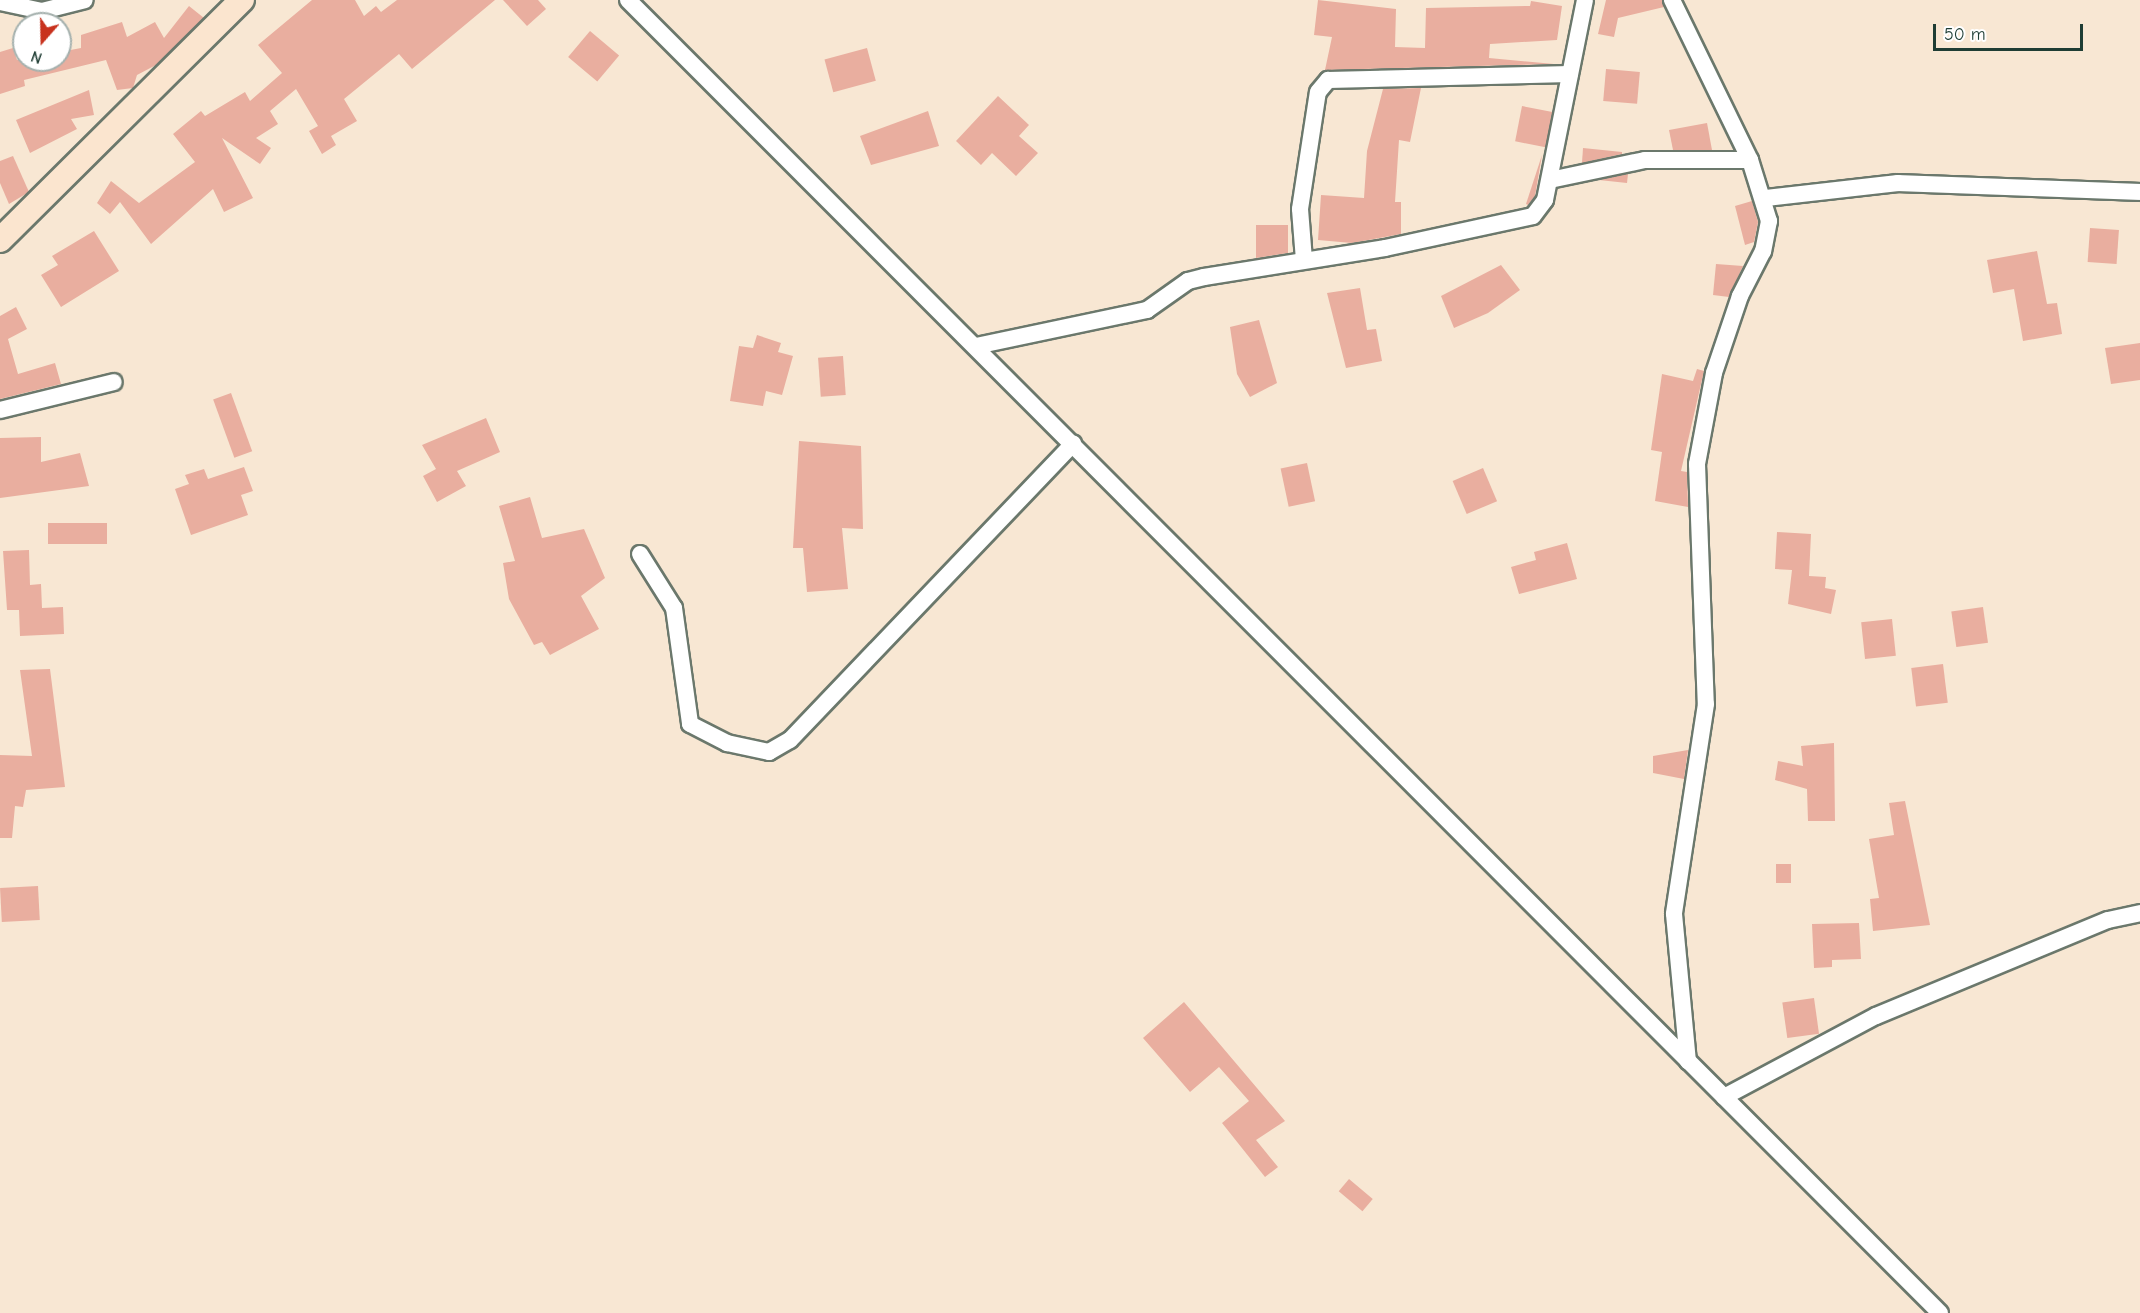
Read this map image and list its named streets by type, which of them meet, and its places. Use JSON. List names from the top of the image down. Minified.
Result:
{"scale_bar":"50 m","north":"bottom"}
